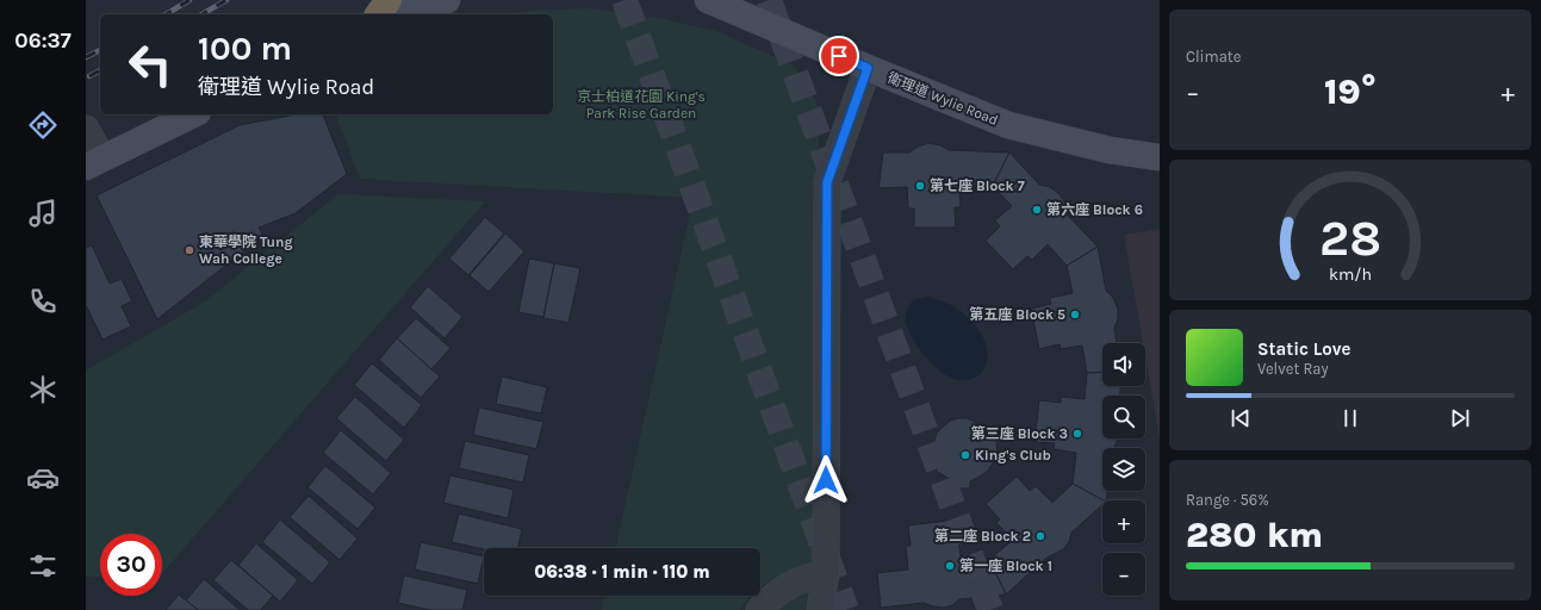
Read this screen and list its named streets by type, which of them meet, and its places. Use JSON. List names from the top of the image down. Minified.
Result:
{"streets":{"street":["衛理道 Wylie Road"]},"parks":["京士柏道花園 King's Park Rise Garden"],"places":["第七座 Block 7","第六座 Block 6","東華學院 Tung Wah College","第五座 Block 5","第三座 Block 3","King's Club","第二座 Block 2","第一座 Block 1"],"page":{"tabs":"06:37","tile":["Climate",["Range · 56%","280 km"]],"turn":["100 m","衛理道 Wylie Road"],"heat":["−","19°","+"],"song":["Static Love","Velvet Ray"],"map_buttons":["+","−"],"limit":"30","trip":"06:38 · 1 min · 110 m","gauge":["28","km/h"]}}
